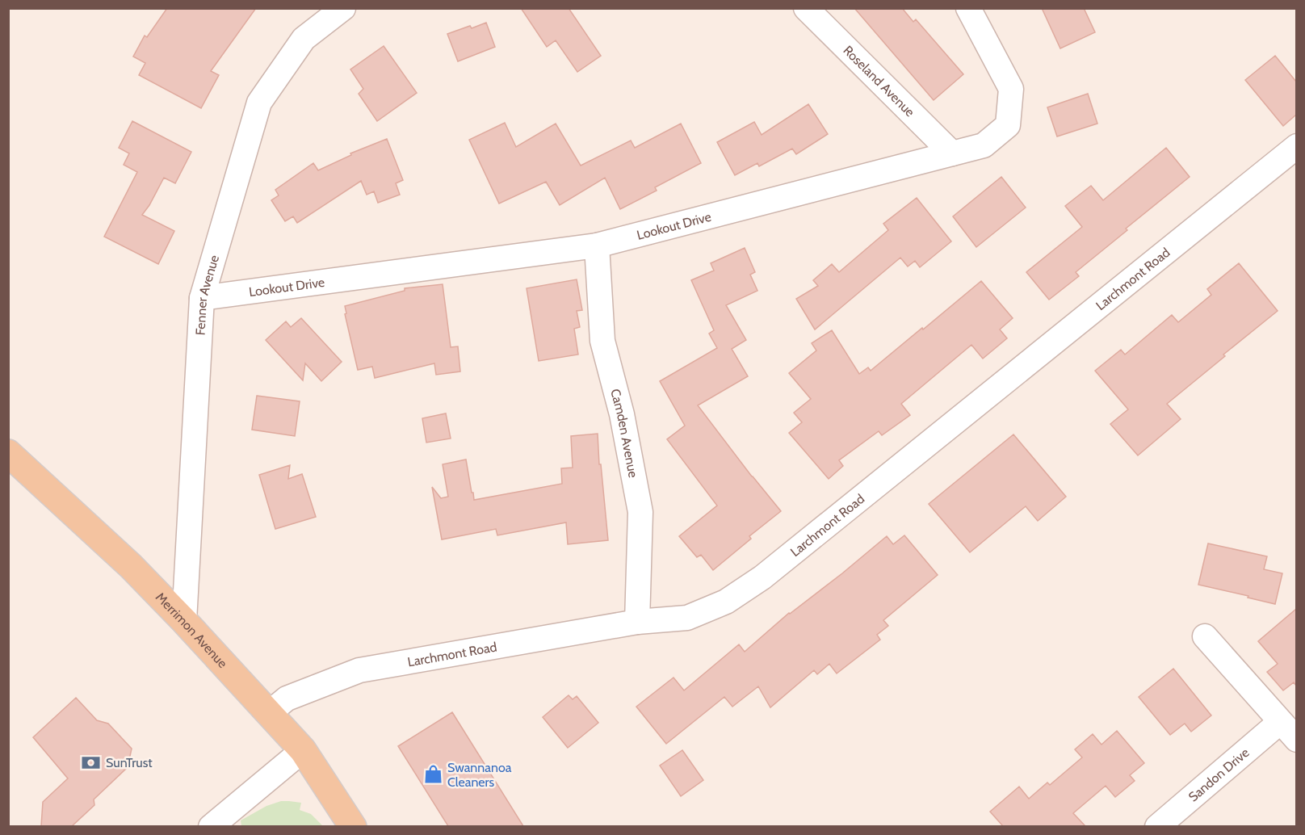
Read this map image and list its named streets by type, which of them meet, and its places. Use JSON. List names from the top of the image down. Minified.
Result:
{"streets":{"main road":["Merrimon Avenue"],"street":["Roseland Avenue","Lookout Drive","Larchmont Road","Fenner Avenue","Camden Avenue","Sandon Drive"]},"crossings":[["Roseland Avenue","Lookout Drive"],["Lookout Drive","Fenner Avenue"],["Lookout Drive","Camden Avenue"],["Larchmont Road","Camden Avenue"],["Larchmont Road","Merrimon Avenue"],["Fenner Avenue","Merrimon Avenue"]],"places":{"bank":["SunTrust"],"shop":["Swannanoa Cleaners"]}}
